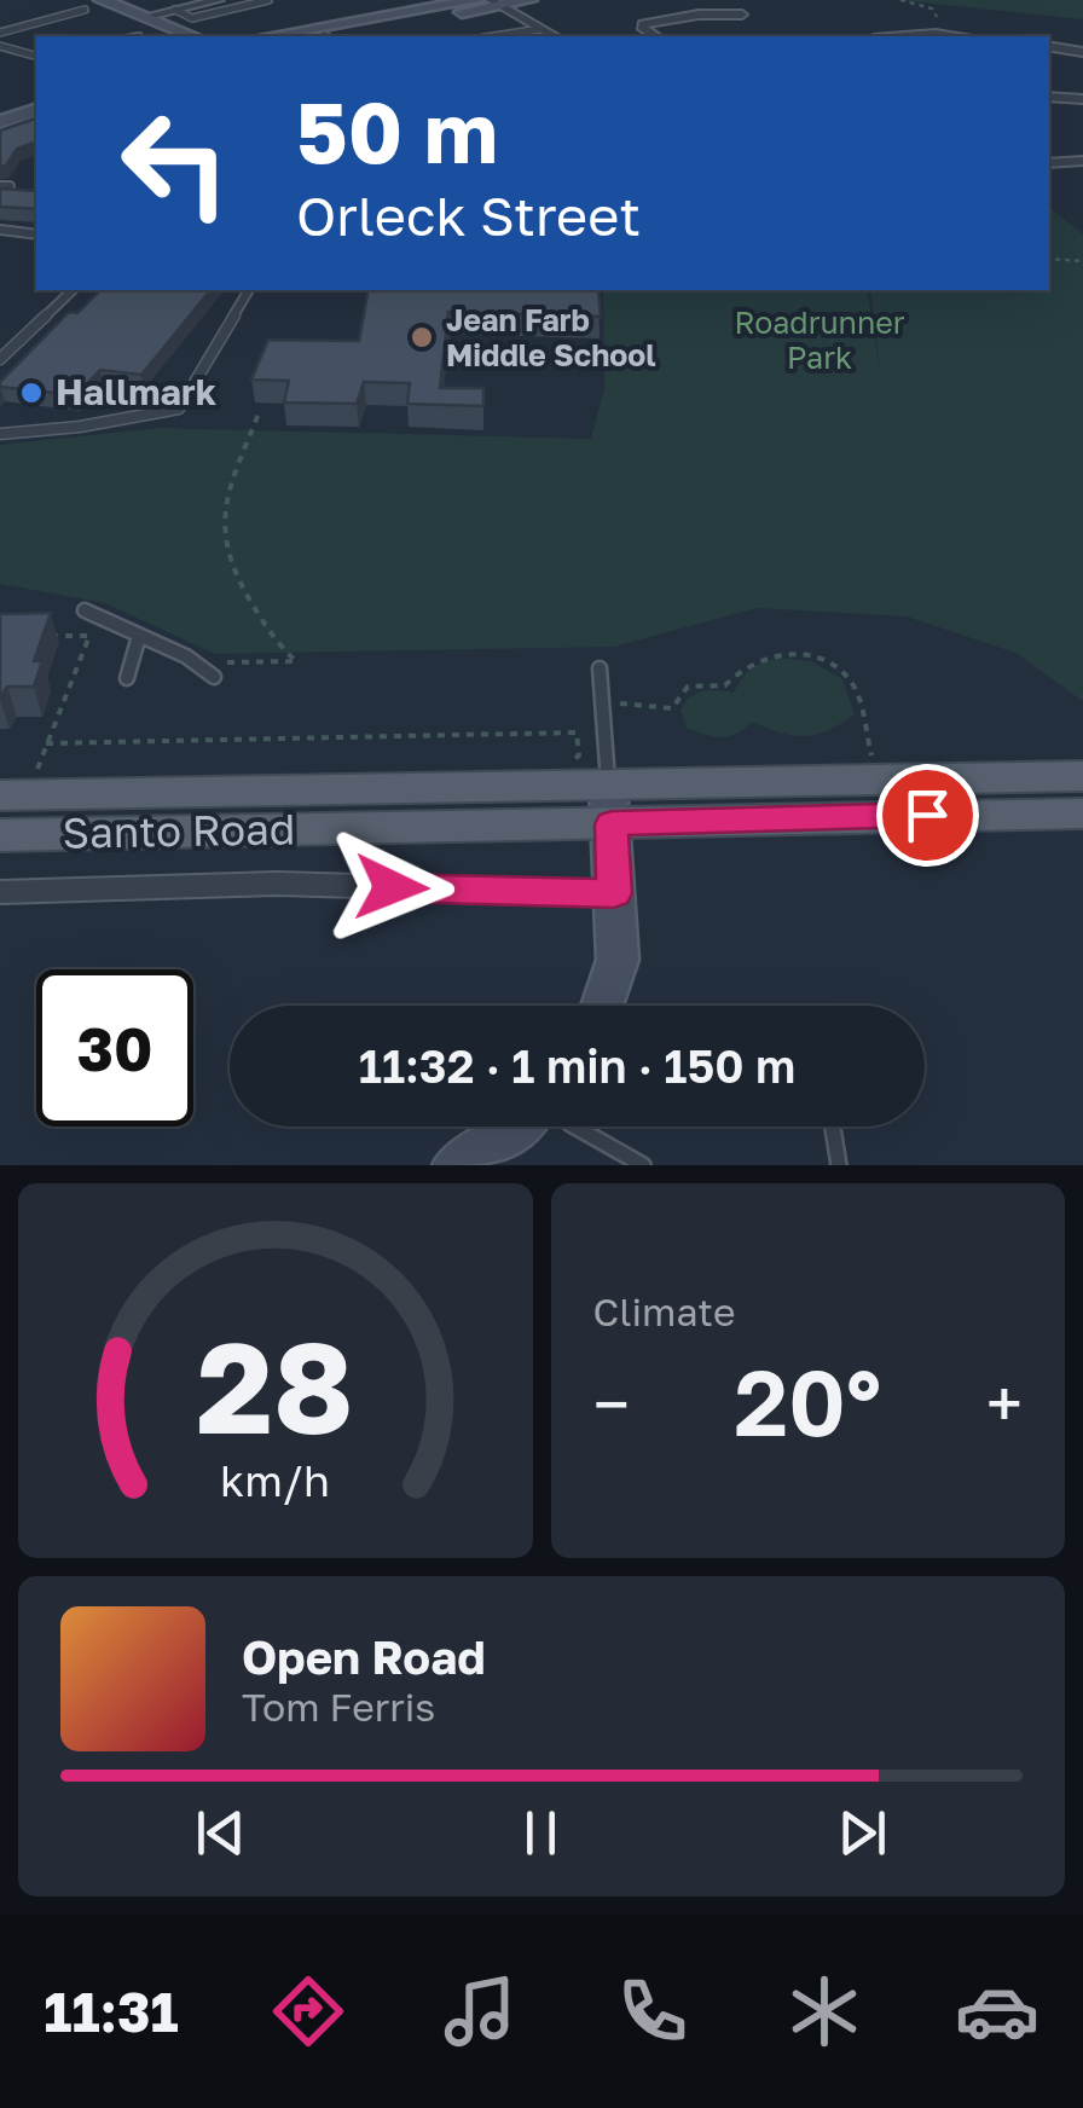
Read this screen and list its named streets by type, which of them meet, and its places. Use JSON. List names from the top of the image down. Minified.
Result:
{"streets":{"main road":["Santo Road"]},"parks":["Roadrunner Park"],"places":["Jean Farb Middle School","Hallmark"],"page":{"turn":["50 m","Orleck Street"],"limit":"30","trip":"11:32 · 1 min · 150 m","tile":"Climate","heat":["−","20°","+"],"song":["Open Road","Tom Ferris"],"tabs":"11:31","gauge":["28","km/h"]}}
